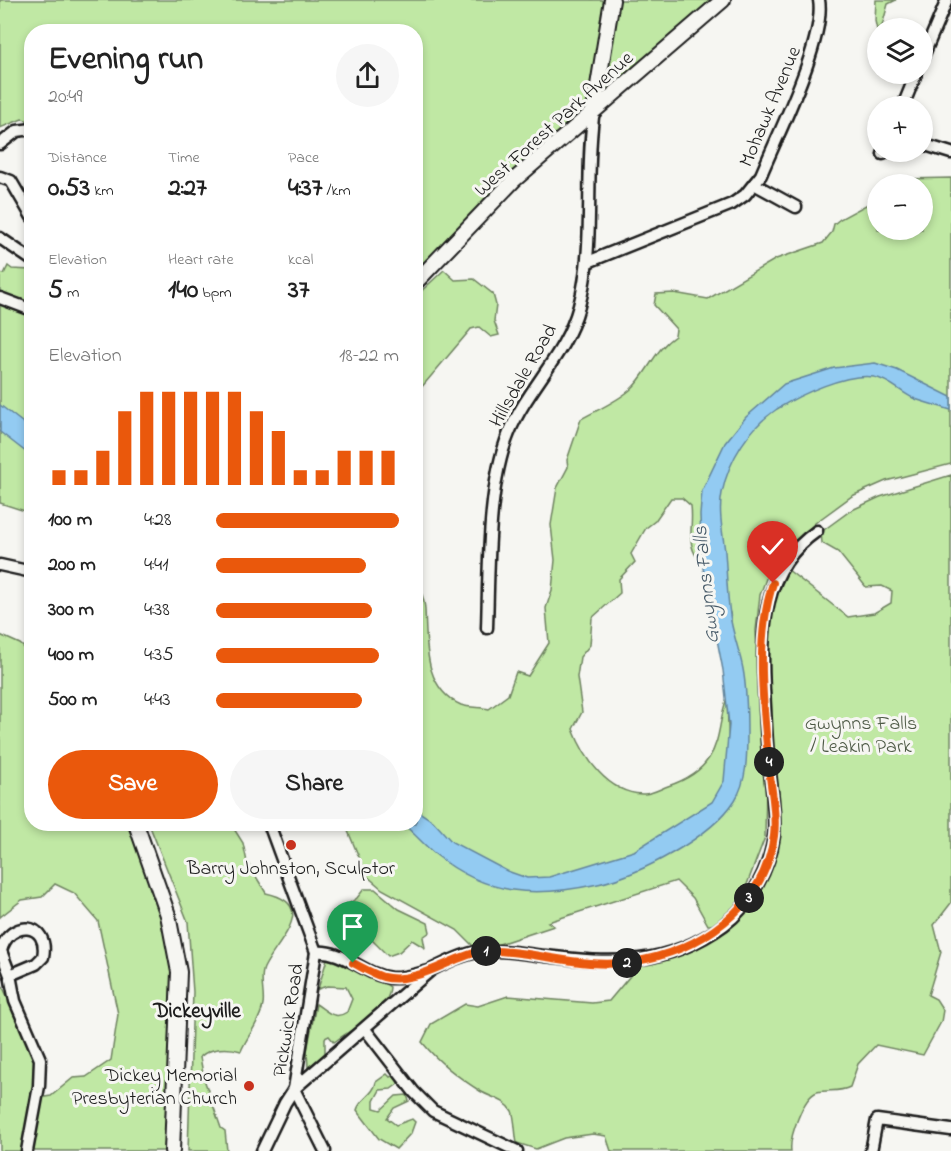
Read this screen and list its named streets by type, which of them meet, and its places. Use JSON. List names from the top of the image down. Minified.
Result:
{"streets":{"main road":["West Forest Park Avenue","Hillsdale Road"],"street":["Mohawk Avenue","Pickwick Road"]},"crossings":[["Mohawk Avenue","Hillsdale Road"],["West Forest Park Avenue","Hillsdale Road"]],"districts":["Dickeyville"],"water":["Gwynns Falls"],"parks":["Gwynns Falls / Leakin Park"],"places":["Barry Johnston, Sculptor","Dickey Memorial Presbyterian Church"],"page":{"map_buttons":["+","−"],"heading":["Evening run","20:49"],"stats":[["Distance","0.53 km"],["Time","2:27"],["Pace","4:37 /km"],["Elevation","5 m"],["Heart rate","140 bpm"],["kcal","37"]],"chart":["Elevation","18–22 m"],"list":[{"name":"100 m","note":"4:28"},{"name":"200 m","note":"4:41"},{"name":"300 m","note":"4:38"},{"name":"400 m","note":"4:35"},{"name":"500 m","note":"4:43"}],"buttons":["Save","Share"],"pins":["4","3","1","2"]}}
